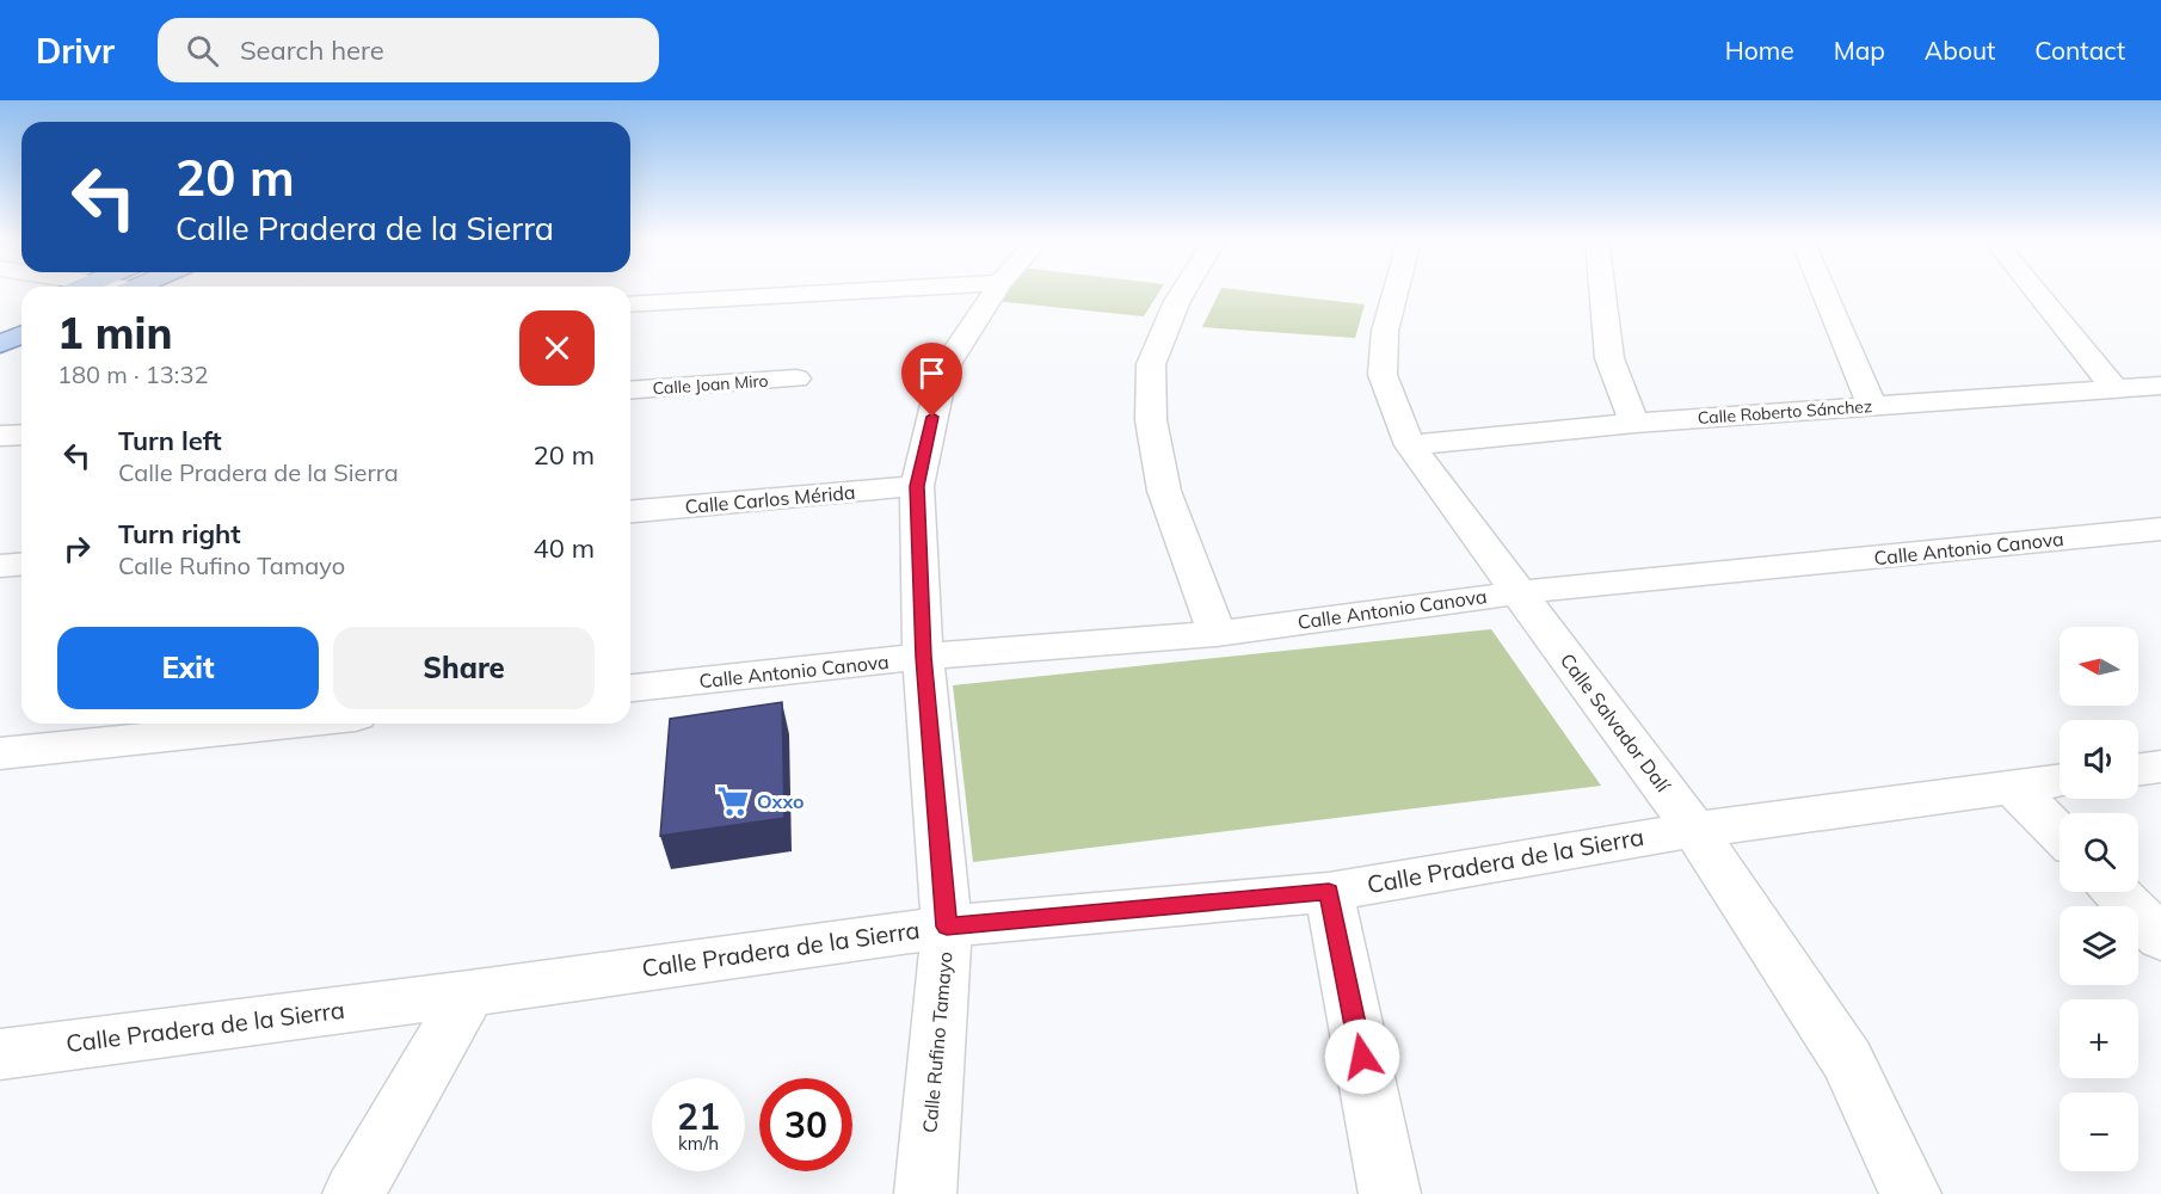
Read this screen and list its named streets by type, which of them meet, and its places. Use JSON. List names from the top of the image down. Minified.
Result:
{"streets":{"street":["Calle Joan Miro","Calle Roberto Sánchez","Calle Carlos Mérida","Calle Antonio Canova","Calle Salvador Dalí","Calle Pradera de la Sierra","Calle Rufino Tamayo"]},"crossings":[["Calle Roberto Sánchez","Calle Salvador Dalí"],["Calle Carlos Mérida","Calle Rufino Tamayo"],["Calle Antonio Canova","Calle Salvador Dalí"],["Calle Antonio Canova","Calle Rufino Tamayo"],["Calle Salvador Dalí","Calle Pradera de la Sierra"],["Calle Pradera de la Sierra","Calle Rufino Tamayo"]],"places":{"supermarket":["Oxxo"]},"north":"left","page":{"header":"Drivr","search":"Search here","nav":["Home","Map","About","Contact"],"turn":["20 m","Calle Pradera de la Sierra"],"heading":["1 min","180 m · 13:32"],"list":[{"name":"Turn left","note":"Calle Pradera de la Sierra","value":"20 m"},{"name":"Turn right","note":"Calle Rufino Tamayo","value":"40 m"}],"buttons":["Exit","Share"],"map_buttons":["+","−"],"speed":"21 km/h","limit":"30"}}
